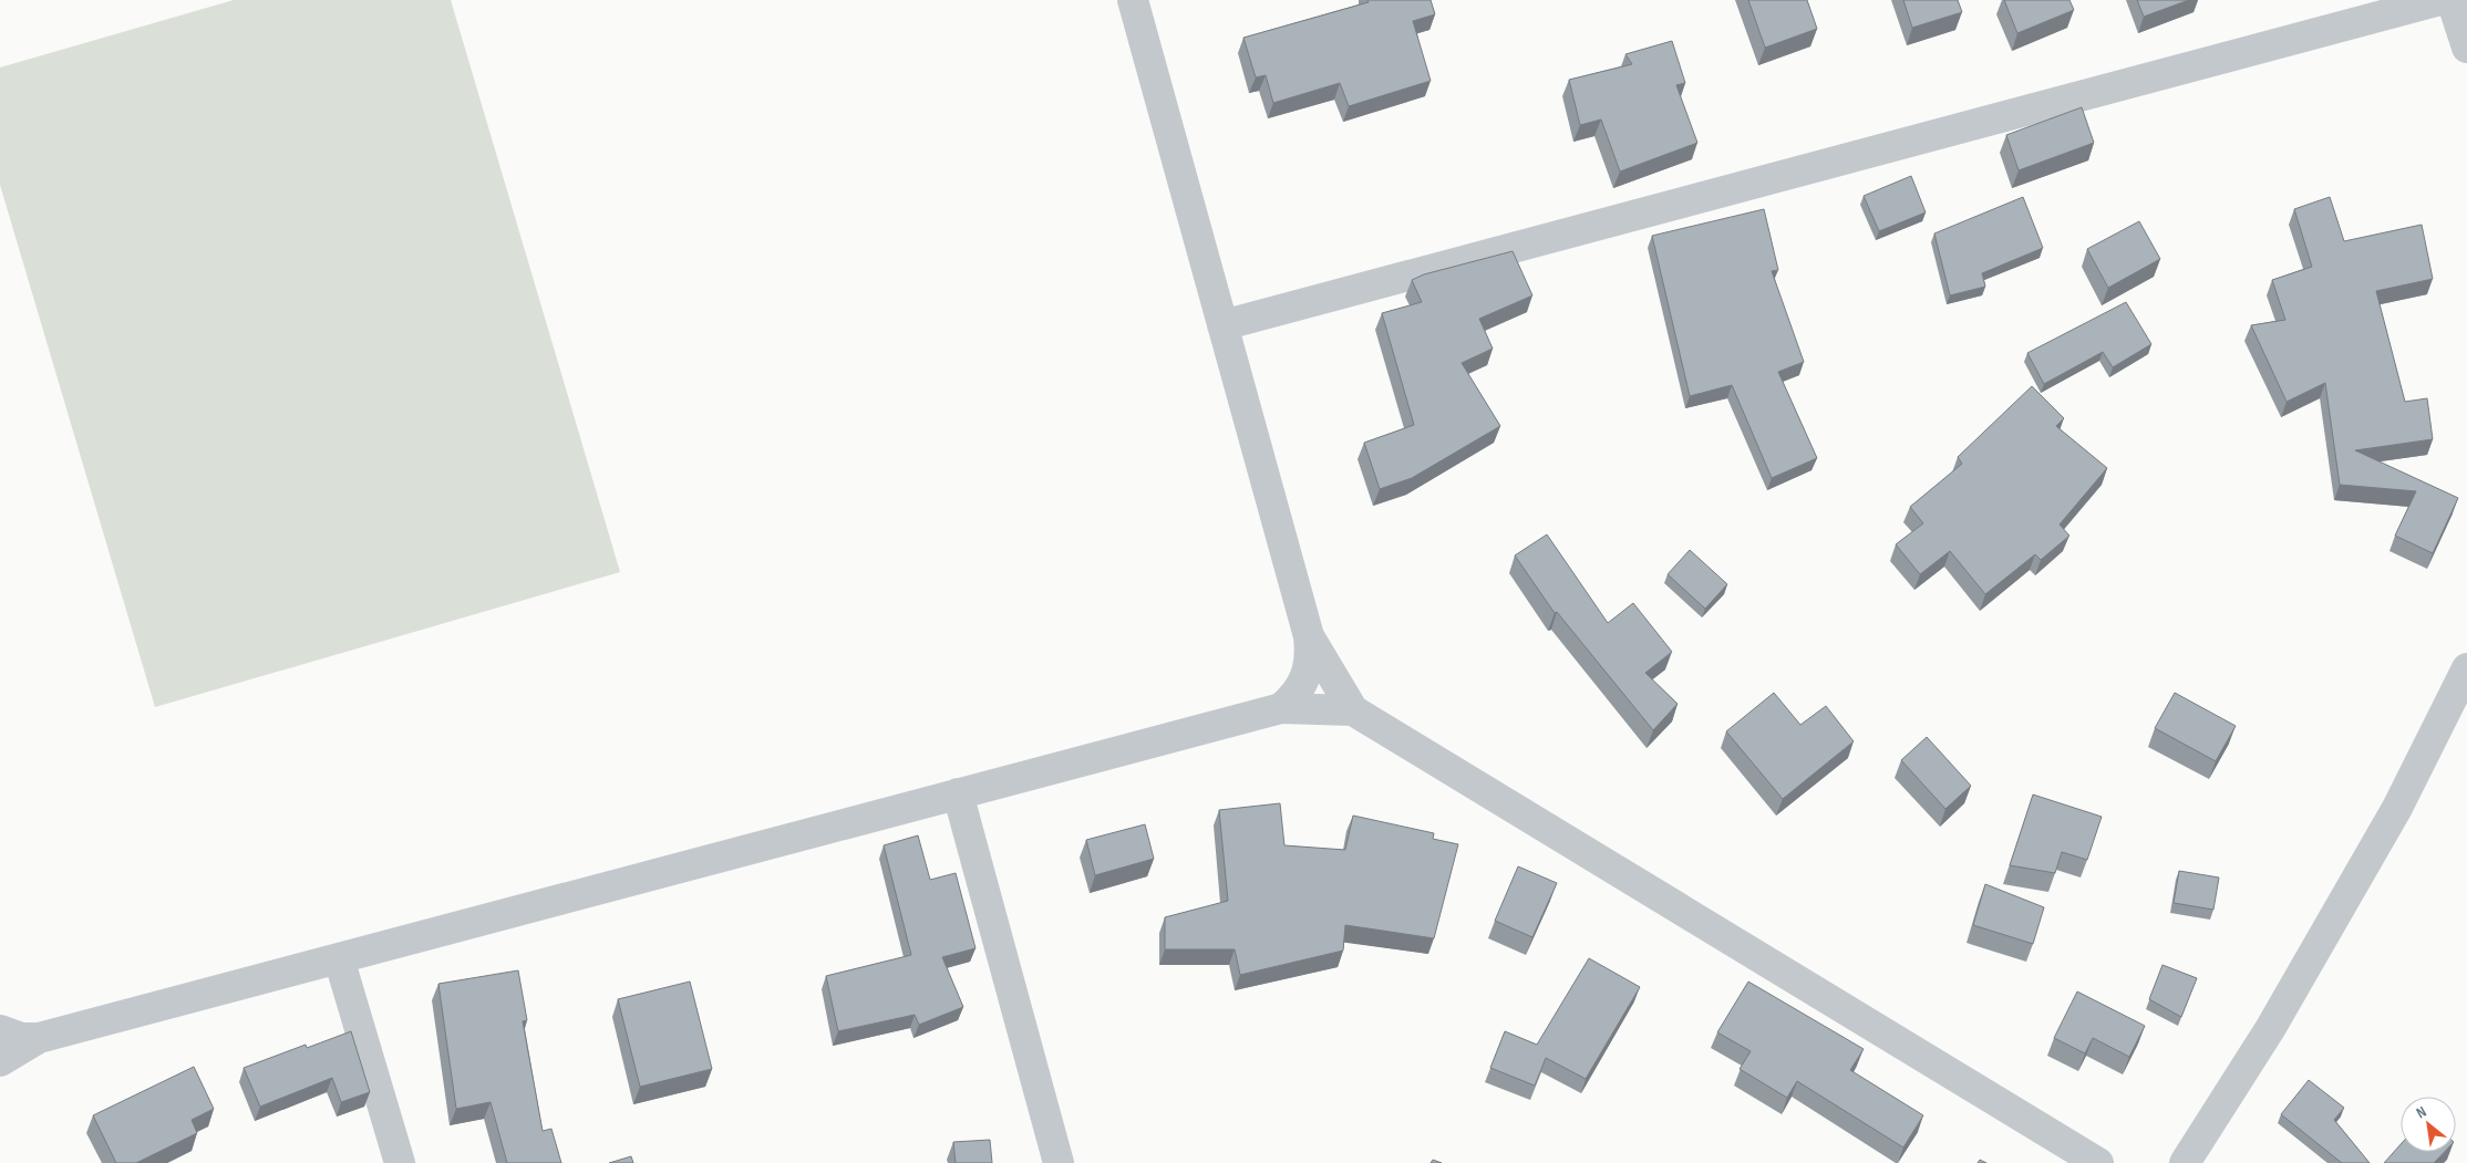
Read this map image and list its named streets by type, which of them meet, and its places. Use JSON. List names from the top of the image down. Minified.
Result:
{"north":"top left"}
